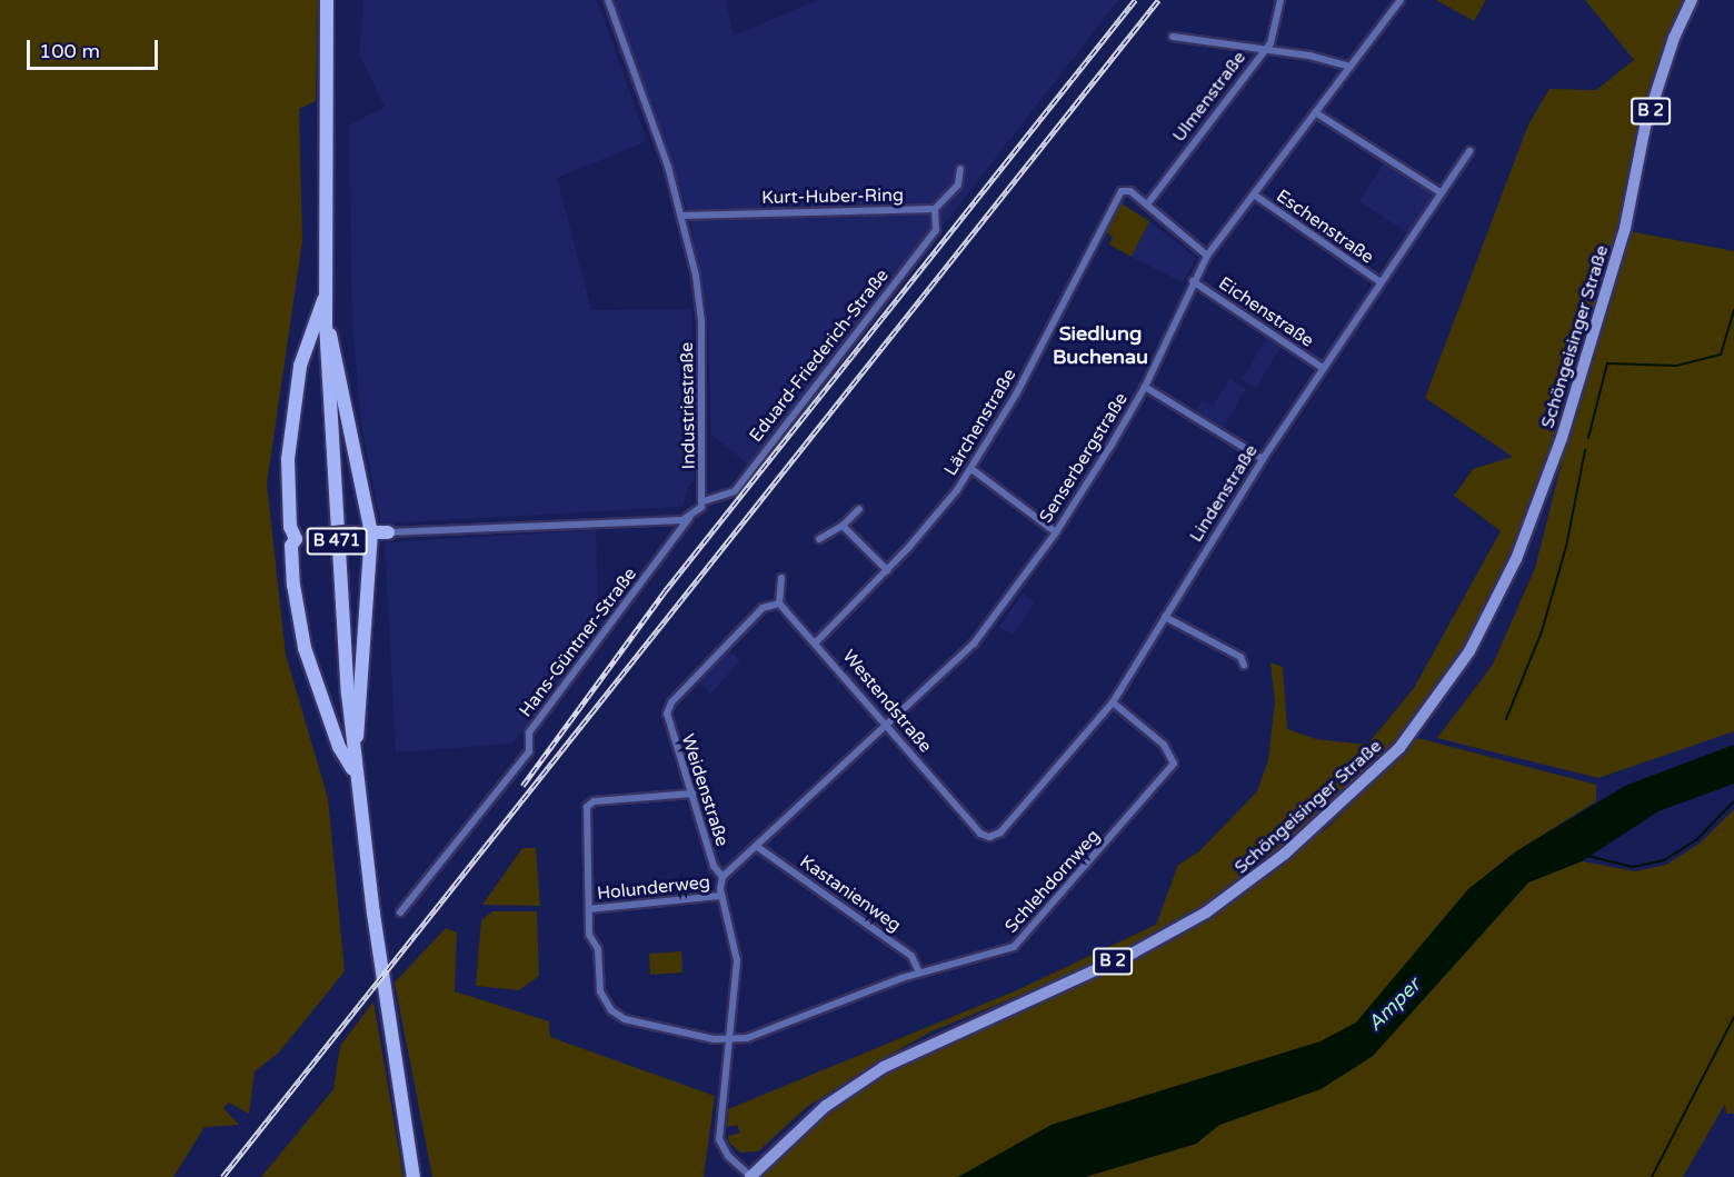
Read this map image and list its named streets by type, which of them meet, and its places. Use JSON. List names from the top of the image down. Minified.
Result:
{"streets":{"highway":["B 471"],"main road":["B 2","Schöngeisinger Straße"],"street":["Ulmenstraße","Kurt-Huber-Ring","Eschenstraße","Eichenstraße","Eduard-Friederich-Straße","Industriestraße","Lärchenstraße","Senserbergstraße","Lindenstraße","Hans-Güntner-Straße","Westendstraße","Weidenstraße","Schlehdornweg","Holunderweg","Kastanienweg"]},"crossings":[["Ulmenstraße","Lärchenstraße"],["Kurt-Huber-Ring","Eduard-Friederich-Straße"],["Kurt-Huber-Ring","Industriestraße"],["Eschenstraße","Senserbergstraße"],["Eschenstraße","Lindenstraße"],["Eichenstraße","Senserbergstraße"],["Eichenstraße","Lindenstraße"],["Schöngeisinger Straße","Weidenstraße"],["Eduard-Friederich-Straße","Industriestraße"],["Lärchenstraße","Westendstraße"],["Senserbergstraße","Westendstraße"],["Senserbergstraße","Weidenstraße"],["Senserbergstraße","Kastanienweg"],["Lindenstraße","Westendstraße"],["Lindenstraße","Schlehdornweg"],["Westendstraße","Weidenstraße"],["Weidenstraße","Schlehdornweg"],["Weidenstraße","Holunderweg"],["Schlehdornweg","Kastanienweg"]],"districts":["Siedlung Buchenau"],"water":["Amper"],"scale_bar":"100 m"}
